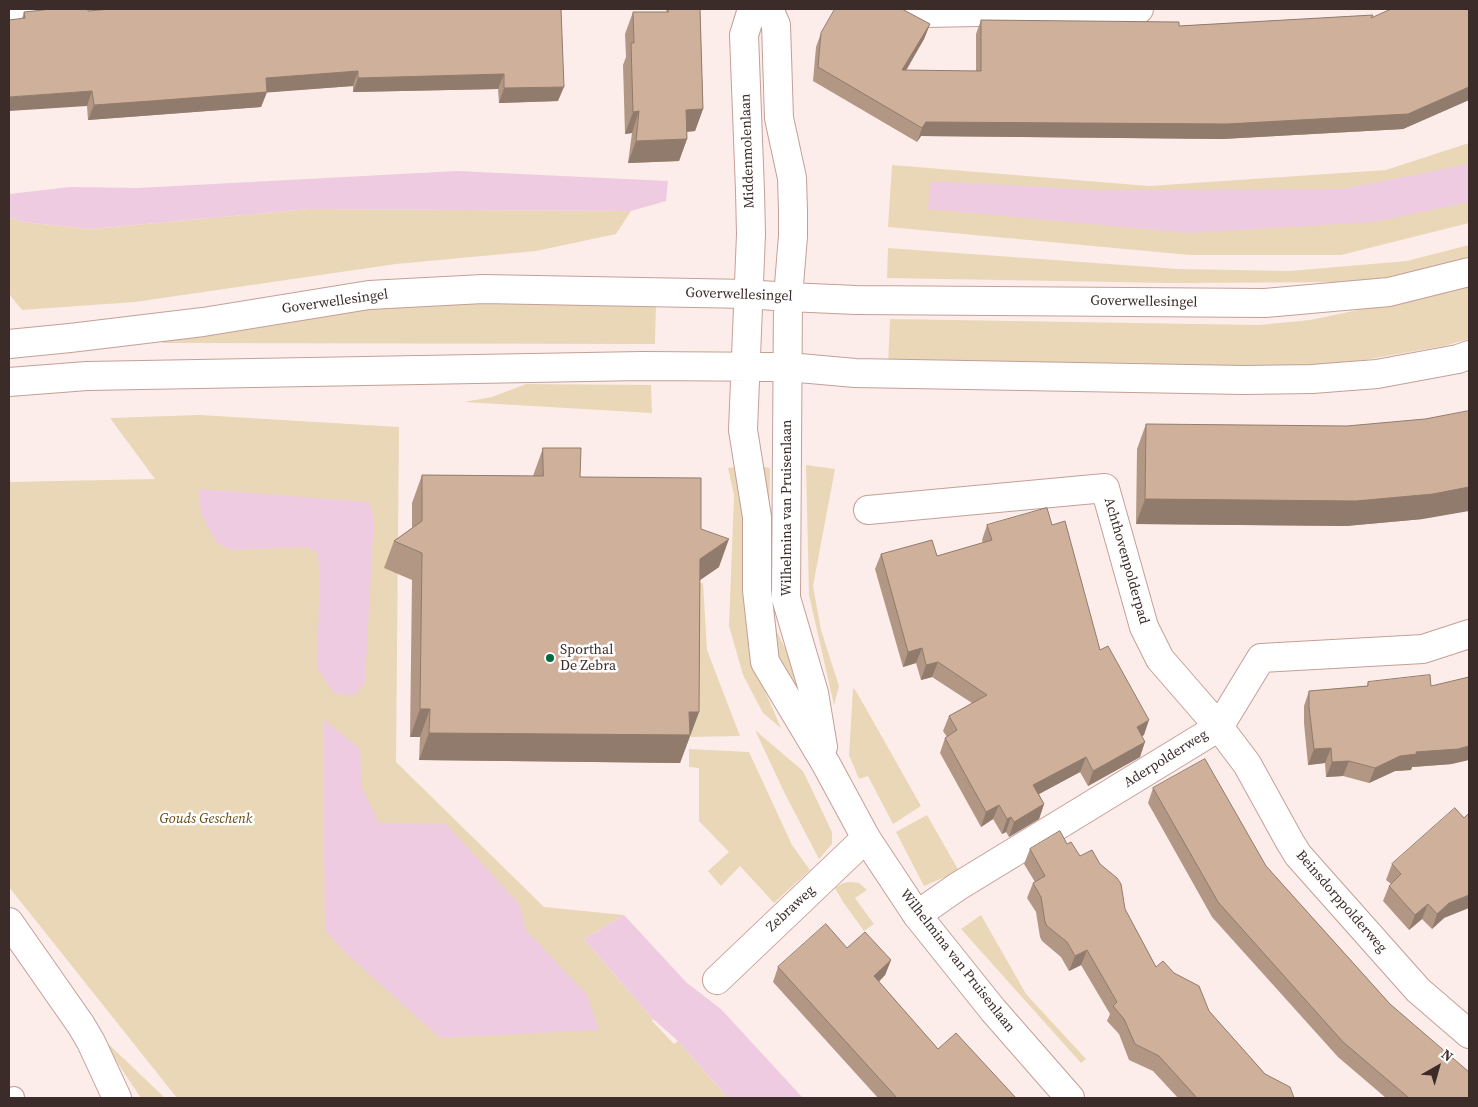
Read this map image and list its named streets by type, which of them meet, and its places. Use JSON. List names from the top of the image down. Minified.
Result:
{"streets":{"street":["Middenmolenlaan","Goverwellesingel","Wilhelmina van Pruisenlaan","Achthovenpolderpad","Aderpolderweg","Beinsdorppolderweg","Zebraweg"]},"crossings":[["Middenmolenlaan","Goverwellesingel"],["Middenmolenlaan","Wilhelmina van Pruisenlaan"],["Goverwellesingel","Wilhelmina van Pruisenlaan"],["Wilhelmina van Pruisenlaan","Aderpolderweg"],["Wilhelmina van Pruisenlaan","Zebraweg"],["Achthovenpolderpad","Aderpolderweg"],["Achthovenpolderpad","Beinsdorppolderweg"],["Aderpolderweg","Beinsdorppolderweg"]],"parks":["Gouds Geschenk"],"places":["Sporthal De Zebra"],"north":"top right"}
